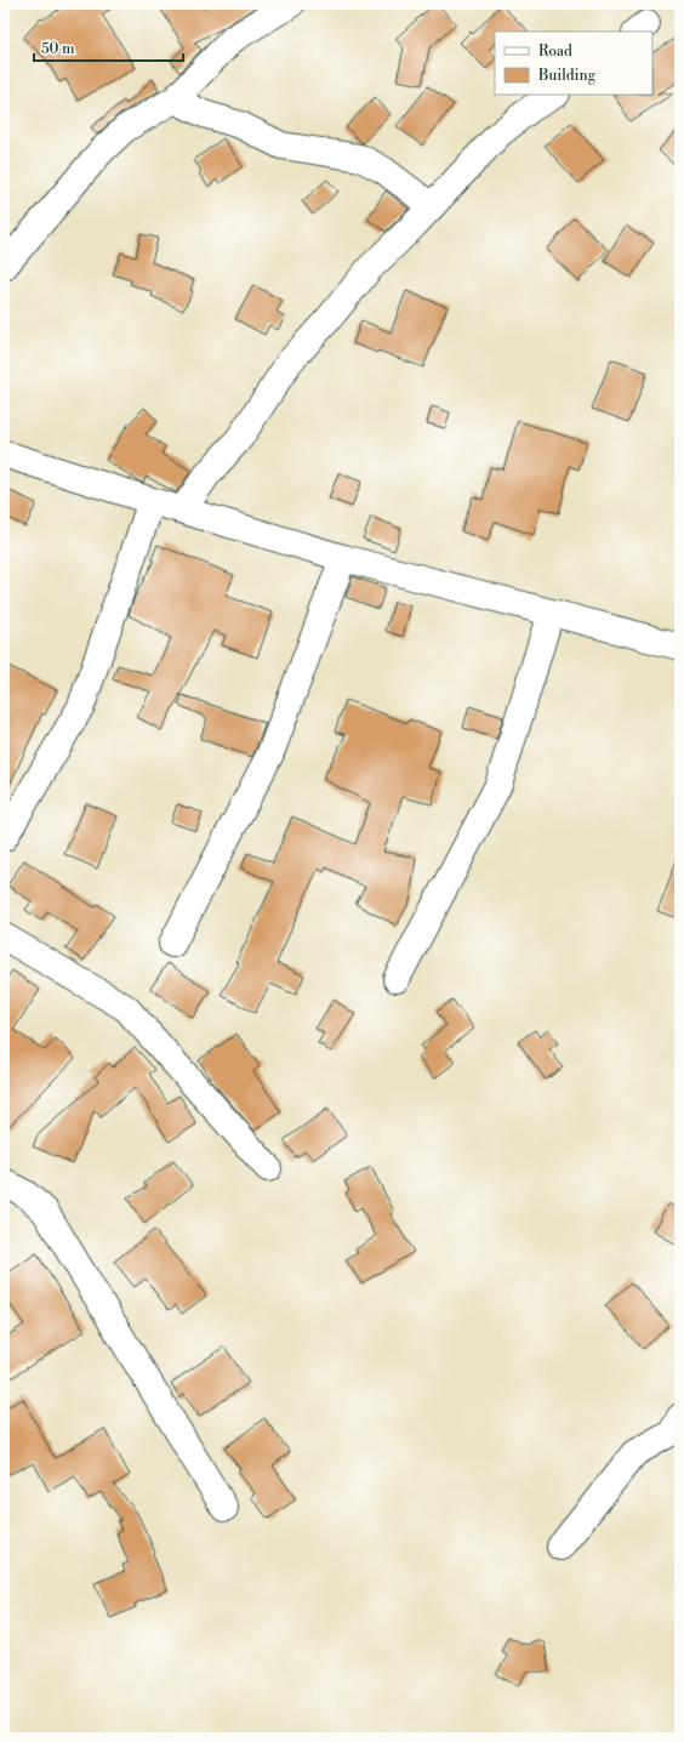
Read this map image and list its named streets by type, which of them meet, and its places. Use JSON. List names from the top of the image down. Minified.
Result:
{"legend":["Road","Building"],"scale_bar":"50 m"}
